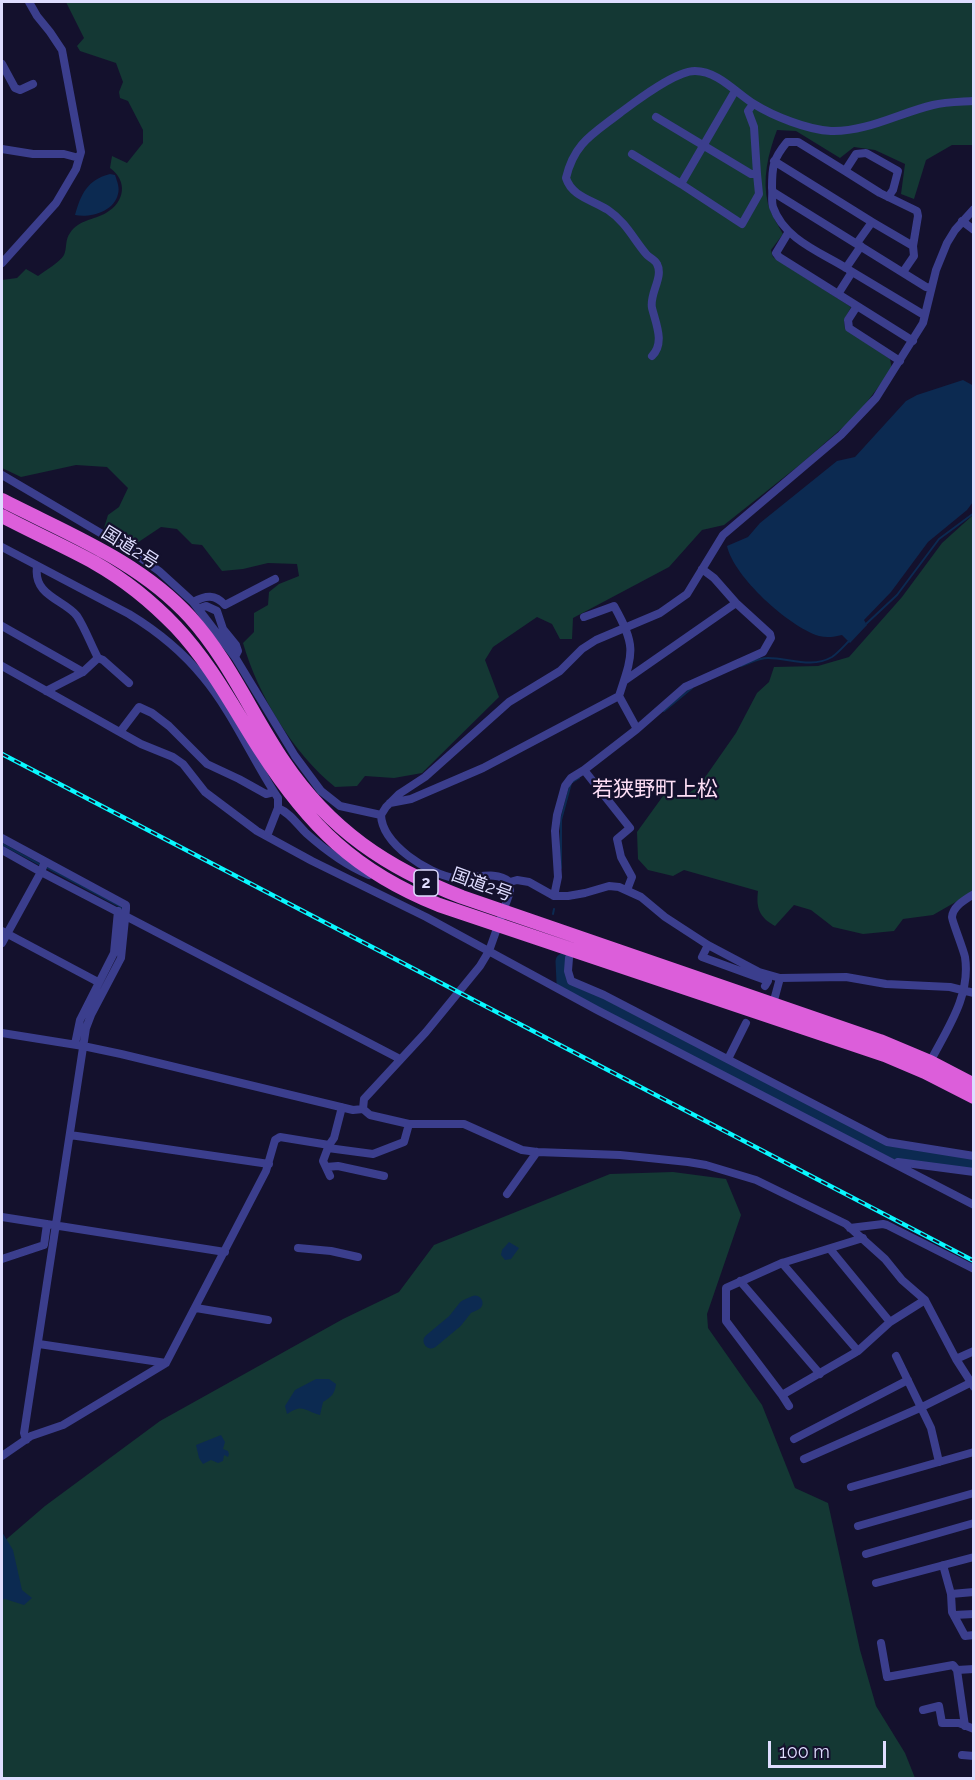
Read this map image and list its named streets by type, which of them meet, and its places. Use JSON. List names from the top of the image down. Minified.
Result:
{"streets":{"highway":["国道2号","2"]},"districts":["若狭野町上松"],"scale_bar":"100 m"}
